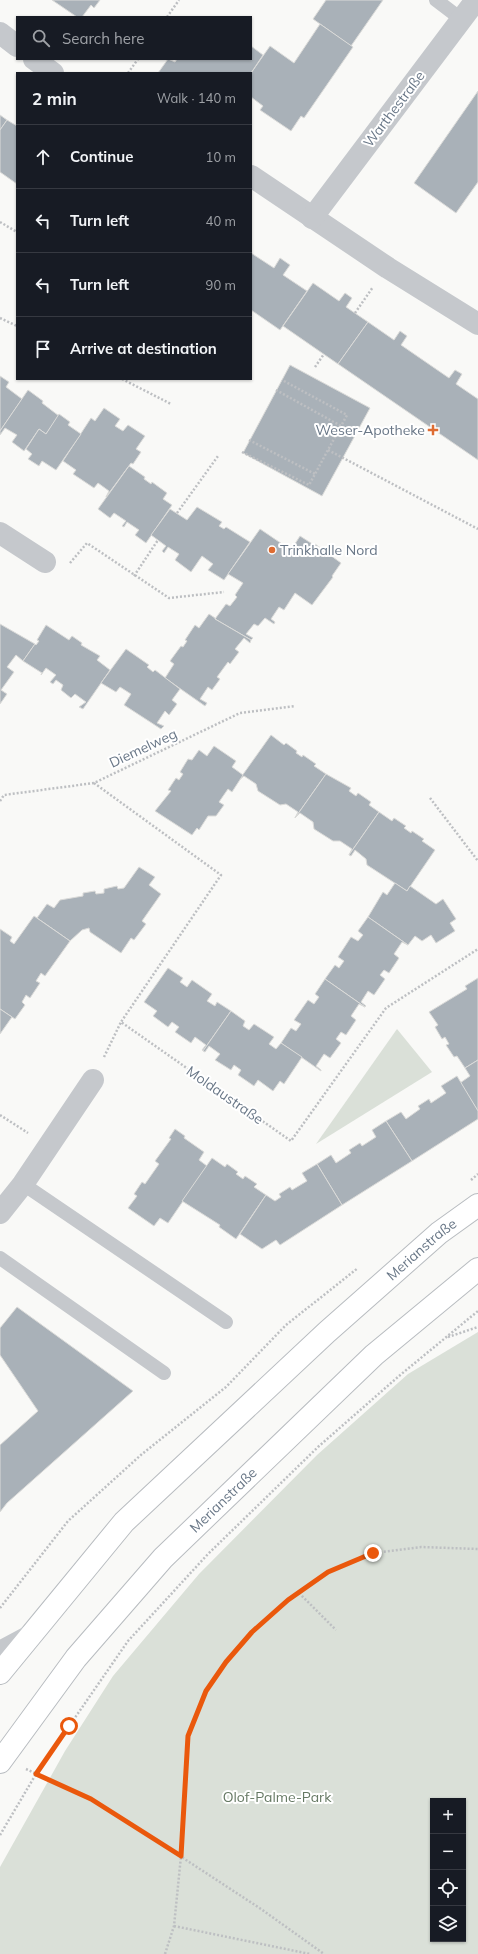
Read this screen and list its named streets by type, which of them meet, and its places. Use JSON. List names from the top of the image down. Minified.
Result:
{"streets":{"main road":["Merianstraße"],"street":["Warthestraße"],"path":["Diemelweg","Moldaustraße"]},"parks":["Olof-Palme-Park"],"places":{"health":["Weser-Apotheke"],"other":["Trinkhalle Nord"]},"page":{"search":"Search here","heading":["2 min","Walk · 140 m"],"list":[["Continue","10 m"],["Turn left","40 m"],["Turn left","90 m"],"Arrive at destination"],"map_buttons":["+","−"]}}
